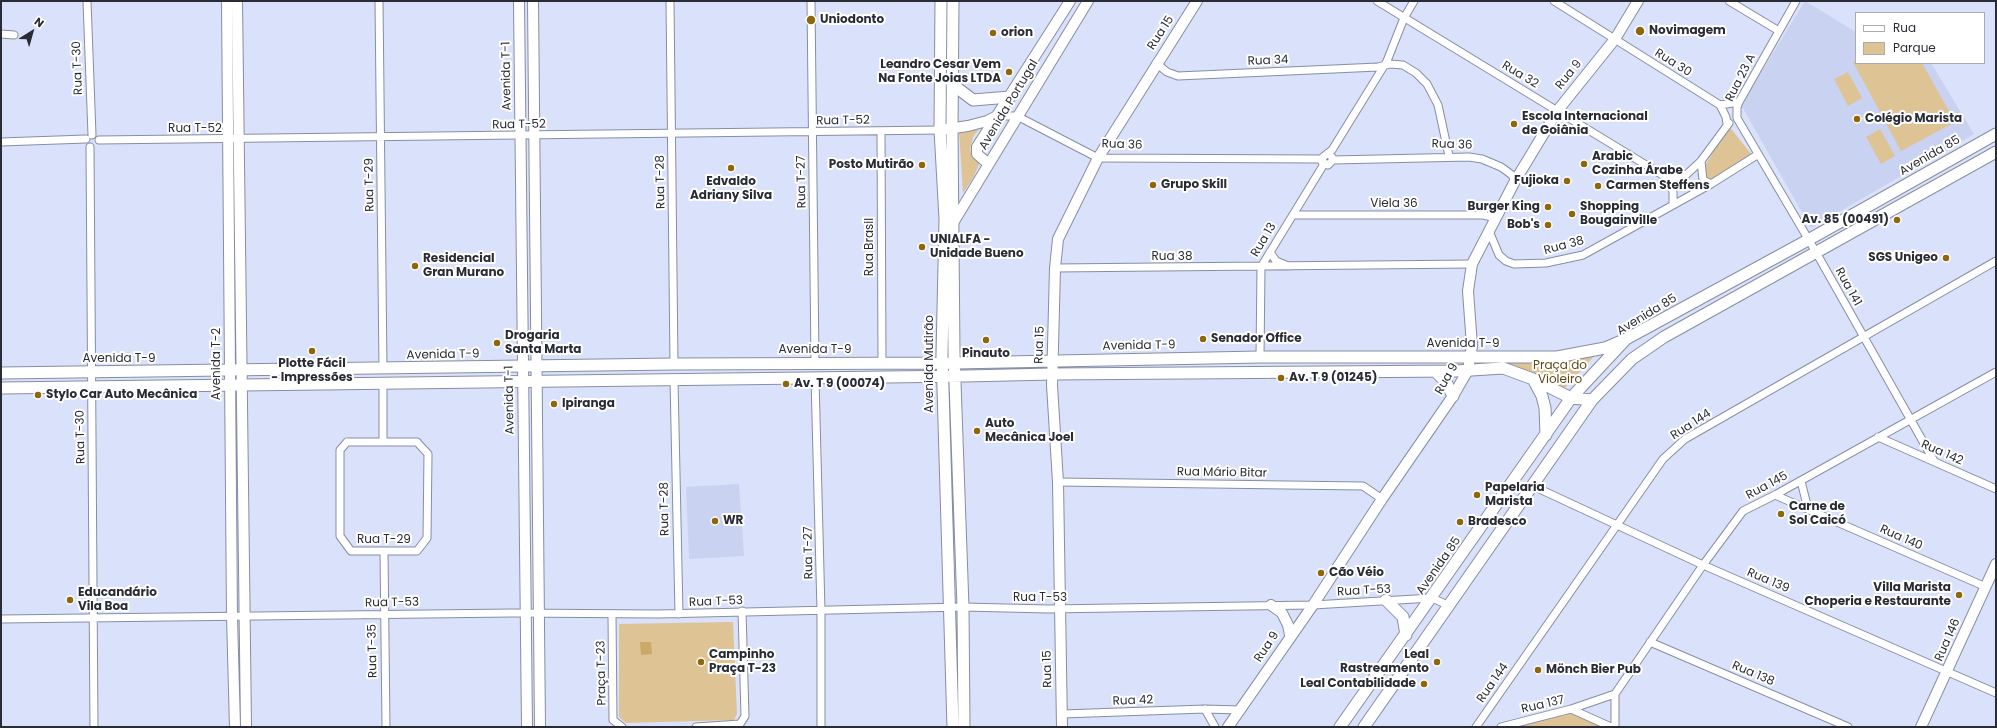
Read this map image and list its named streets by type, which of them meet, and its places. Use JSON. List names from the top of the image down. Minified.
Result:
{"streets":{"main road":["Rua 15","Rua 9","Avenida T-1","Avenida Portugal","Rua 36","Avenida 85","Avenida T-9","Avenida T-2","Avenida Mutirão","Rua 146"],"street":["Rua 34","Rua 30","Rua T-30","Rua 32","Rua 23 A","Rua T-52","Rua T-28","Rua T-27","Rua T-29","Viela 36","Rua 13","Rua 38","Rua Brasil","Rua 141","Rua 144","Rua 142","Rua Mário Bitar","Rua 145","Rua 140","Rua 139","Rua T-53","Rua T-35","Praça T-23","Rua 138","Rua 42","Rua 137"]},"crossings":[["Rua 15","Rua 34"],["Rua 15","Rua 36"],["Rua 15","Rua 38"],["Rua 15","Avenida T-9"],["Rua 15","Rua Mário Bitar"],["Rua 15","Rua T-53"],["Rua 15","Rua 42"],["Rua 34","Rua 13"],["Rua 30","Rua 9"],["Rua T-30","Rua T-52"],["Rua T-30","Avenida T-9"],["Rua T-30","Rua T-53"],["Rua 32","Rua 9"],["Rua 32","Rua 13"],["Rua 9","Rua 36"],["Rua 9","Viela 36"],["Rua 9","Rua 38"],["Rua 9","Avenida T-9"],["Rua 9","Rua Mário Bitar"],["Rua 9","Rua T-53"],["Rua 9","Rua 42"],["Avenida T-1","Rua T-52"],["Avenida T-1","Avenida T-9"],["Avenida T-1","Rua T-53"],["Rua 23 A","Rua 141"],["Avenida Portugal","Rua 36"],["Avenida Portugal","Avenida Mutirão"],["Rua T-52","Rua 36"],["Rua T-52","Rua T-28"],["Rua T-52","Rua T-27"],["Rua T-52","Rua T-29"],["Rua T-52","Rua Brasil"],["Rua T-52","Avenida T-2"],["Rua T-52","Avenida Mutirão"],["Rua 36","Rua 13"],["Rua 36","Avenida Mutirão"],["Avenida 85","Rua 141"],["Avenida 85","Avenida T-9"],["Avenida 85","Rua T-53"],["Rua T-28","Avenida T-9"],["Rua T-28","Rua T-53"],["Rua T-27","Avenida T-9"],["Rua T-27","Rua T-53"],["Rua T-29","Avenida T-9"],["Rua T-29","Rua T-35"],["Viela 36","Rua 13"],["Rua 13","Rua 38"],["Rua 13","Avenida T-9"],["Rua 38","Rua 141"],["Rua Brasil","Avenida T-9"],["Rua 141","Rua 144"],["Rua 141","Rua 142"],["Rua 141","Rua 145"],["Avenida T-9","Avenida T-2"],["Avenida T-9","Avenida Mutirão"],["Avenida T-2","Rua T-53"],["Avenida Mutirão","Rua T-53"],["Rua 144","Rua 139"],["Rua 142","Rua 145"],["Rua 145","Rua 140"],["Rua 145","Rua 139"],["Rua 145","Rua 138"],["Rua 140","Rua 146"],["Rua 139","Rua 146"],["Rua T-53","Rua T-35"],["Rua T-53","Praça T-23"]],"parks":["Praça do Violeiro"],"places":["Uniodonto","Novimagem","orion","Leandro Cesar Vem Na Fonte Joias LTDA","Colégio Marista","Escola Internacional de Goiânia","Arabic Cozinha Árabe","Posto Mutirão","Edvaldo Adriany Silva","Fujioka","Grupo Skill","Carmen Steffens","Burger King","Shopping Bougainville","Av. 85 (00491)","Bob's","UNIALFA - Unidade Bueno","SGS Unigeo","Residencial Gran Murano","Senador Office","Pinauto","Drogaria Santa Marta","Plotte Fácil - Impressões","Av. T 9 (01245)","Av. T 9 (00074)","Stylo Car Auto Mecânica","Ipiranga","Auto Mecânica Joel","Papelaria Marista","Carne de Sol Caicó","WR","Bradesco","Cão Véio","Villa Marista Choperia e Restaurante","Educandário Vila Boa","Campinho Praça T-23","Leal Rastreamento","Mönch Bier Pub","Leal Contabilidade"],"legend":["Rua","Parque"],"north":"top right"}
